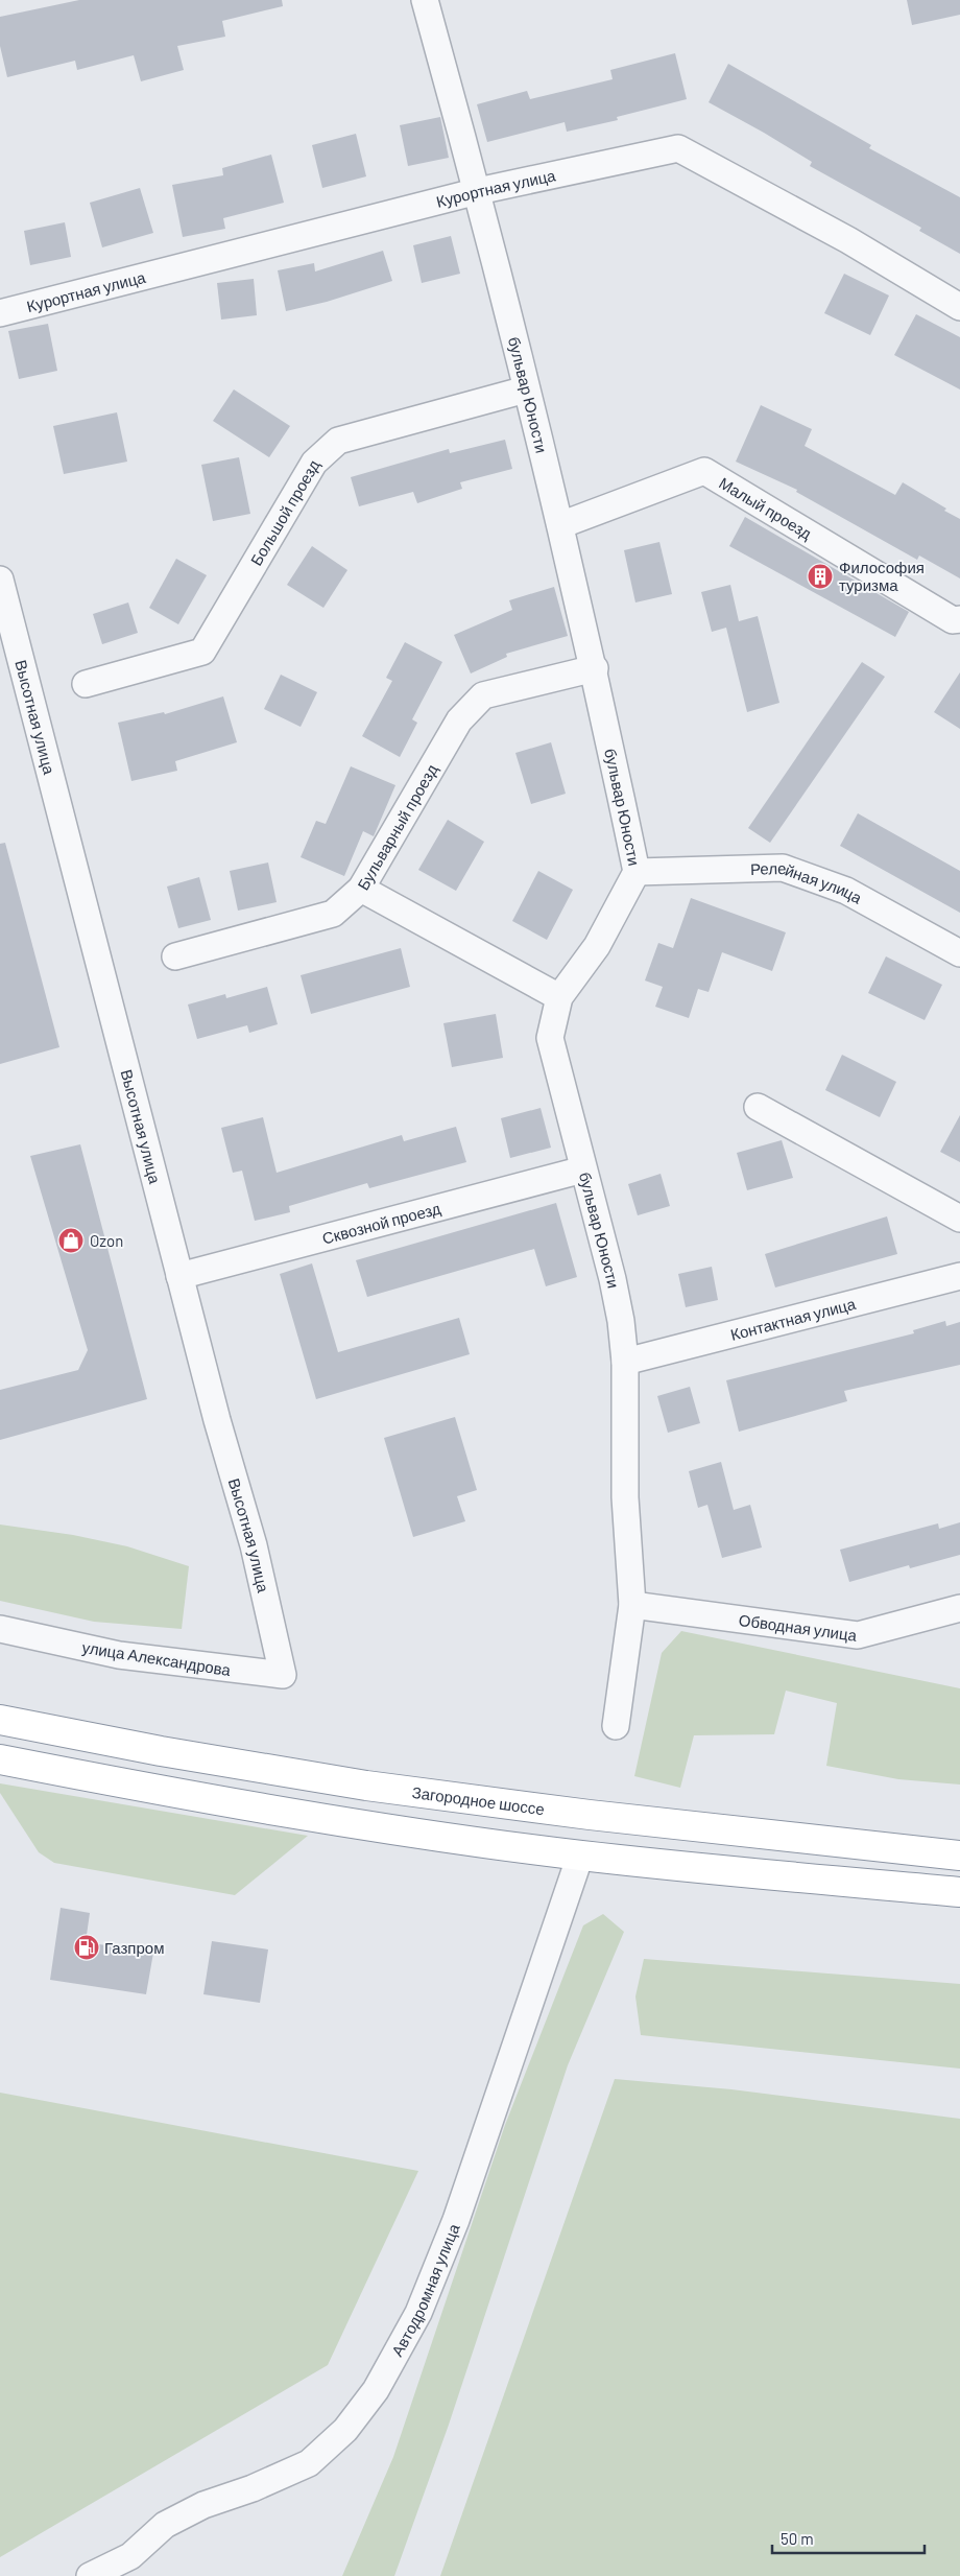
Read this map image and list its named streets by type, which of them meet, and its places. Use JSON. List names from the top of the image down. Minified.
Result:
{"streets":{"highway":["Загородное шоссе"],"street":["Курортная улица","бульвар Юности","Малый проезд","Большой проезд","Высотная улица","Бульварный проезд","Релейная улица","Сквозной проезд","Контактная улица","Обводная улица","улица Александрова","Автодромная улица"]},"crossings":[["Курортная улица","бульвар Юности"],["бульвар Юности","Малый проезд"],["бульвар Юности","Большой проезд"],["бульвар Юности","Бульварный проезд"],["бульвар Юности","Релейная улица"],["бульвар Юности","Сквозной проезд"],["бульвар Юности","Контактная улица"],["бульвар Юности","Обводная улица"],["Высотная улица","Сквозной проезд"],["Высотная улица","улица Александрова"]],"places":{"building":["Философия туризма"],"shop":["Ozon"],"fuel station":["Газпром"]},"scale_bar":"50 m"}
